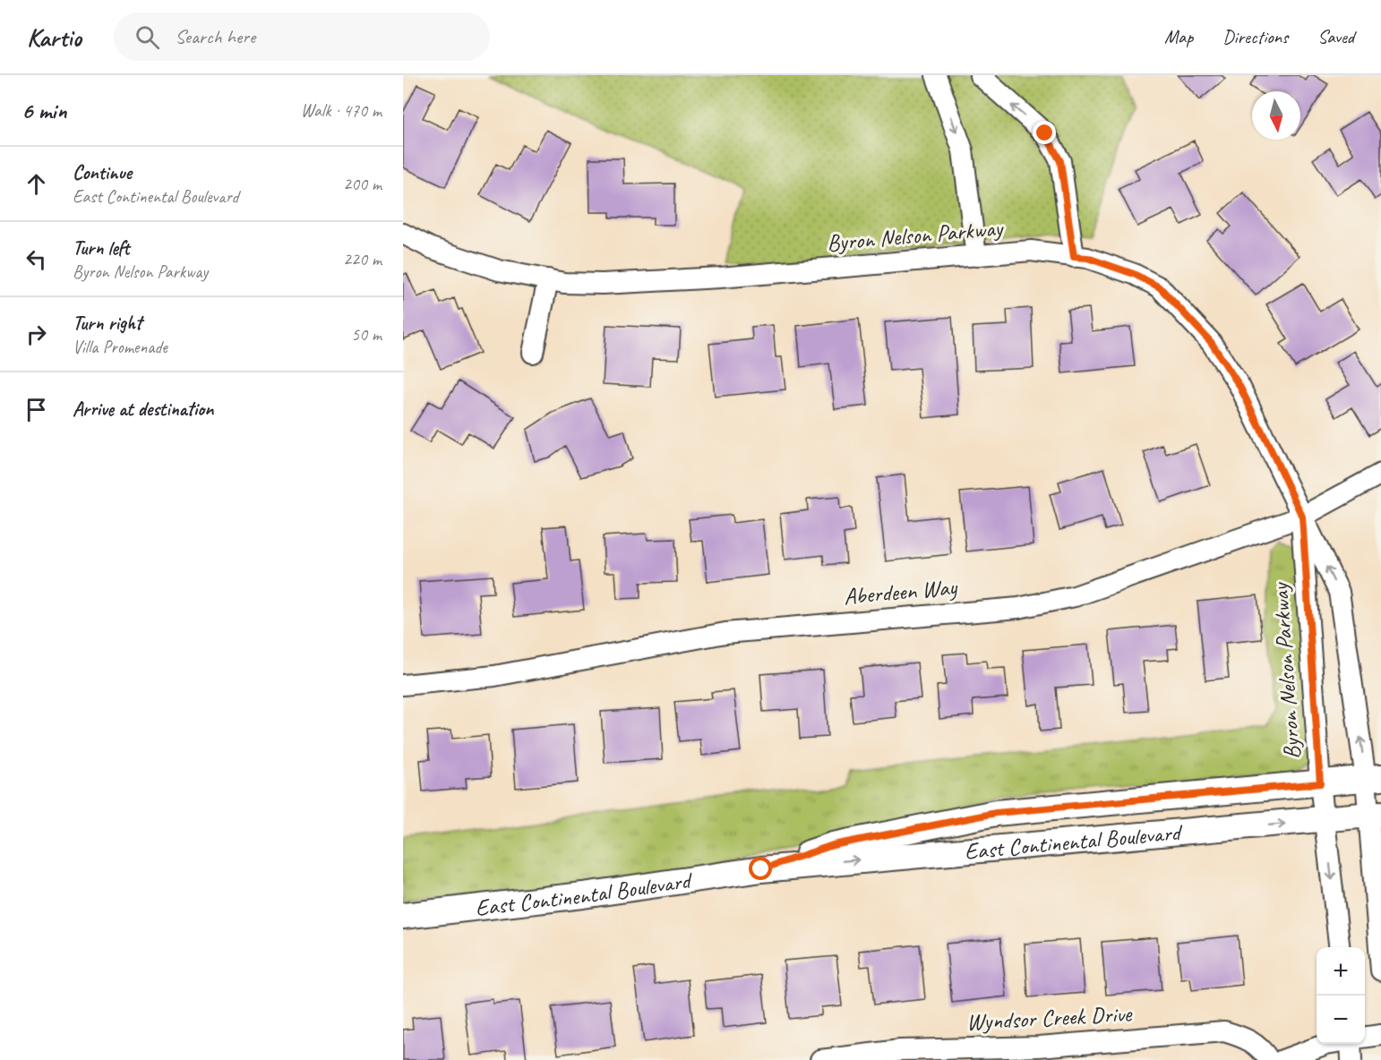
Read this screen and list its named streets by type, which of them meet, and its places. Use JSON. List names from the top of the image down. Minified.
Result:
{"streets":{"main road":["East Continental Boulevard"],"street":["Byron Nelson Parkway","Aberdeen Way","Wyndsor Creek Drive"]},"crossings":[["Byron Nelson Parkway","Aberdeen Way"],["Byron Nelson Parkway","East Continental Boulevard"]],"north":"bottom","page":{"header":"Kartio","search":"Search here","nav":["Map","Directions","Saved"],"heading":["6 min","Walk · 470 m"],"list":[["Continue","East Continental Boulevard","200 m"],["Turn left","Byron Nelson Parkway","220 m"],["Turn right","Villa Promenade","50 m"],"Arrive at destination"],"map_buttons":["+","−"]}}
